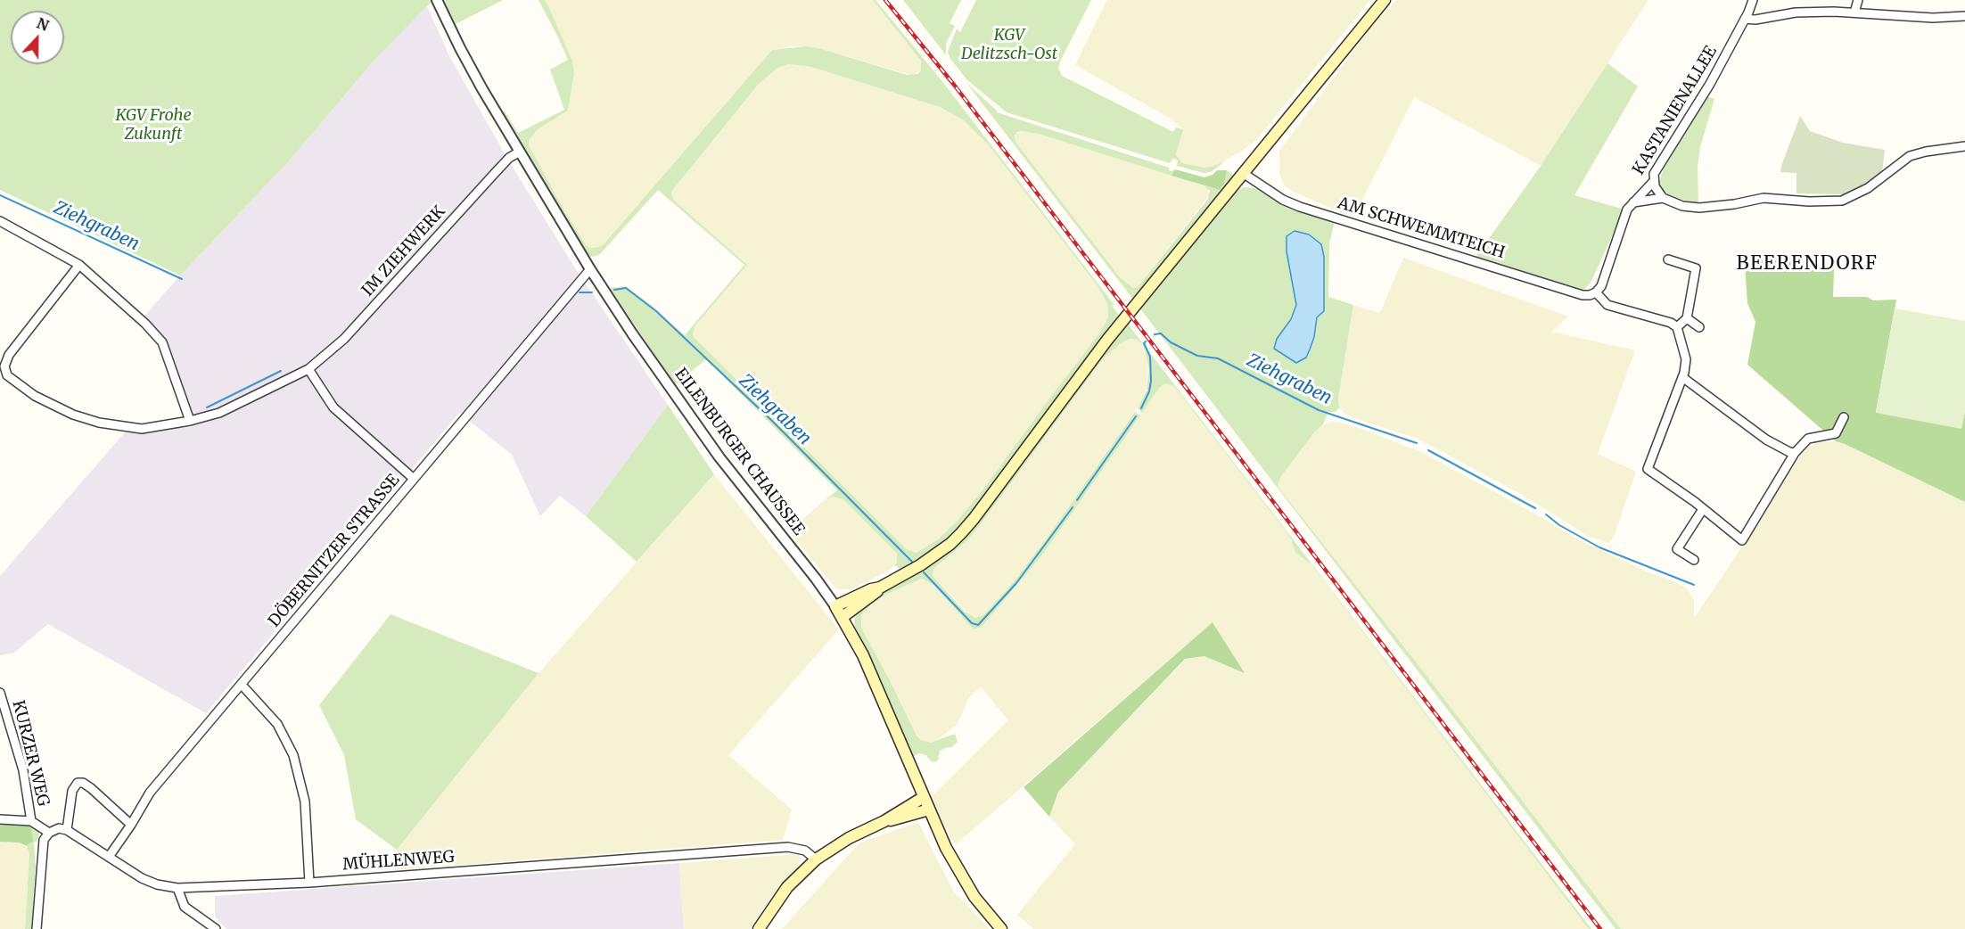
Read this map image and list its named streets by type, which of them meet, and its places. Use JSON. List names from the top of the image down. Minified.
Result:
{"streets":{"main road":["EILENBURGER CHAUSSEE"],"street":["KASTANIENALLEE","AM SCHWEMMTEICH","IM ZIEHWERK","DÖBERNITZER STRASSE","KURZER WEG","MÜHLENWEG"]},"crossings":[["KASTANIENALLEE","AM SCHWEMMTEICH"],["IM ZIEHWERK","EILENBURGER CHAUSSEE"],["EILENBURGER CHAUSSEE","DÖBERNITZER STRASSE"],["DÖBERNITZER STRASSE","MÜHLENWEG"]],"districts":["BEERENDORF"],"water":["Ziehgraben"],"parks":["KGV Delitzsch-Ost","KGV Frohe Zukunft"],"north":"top"}
